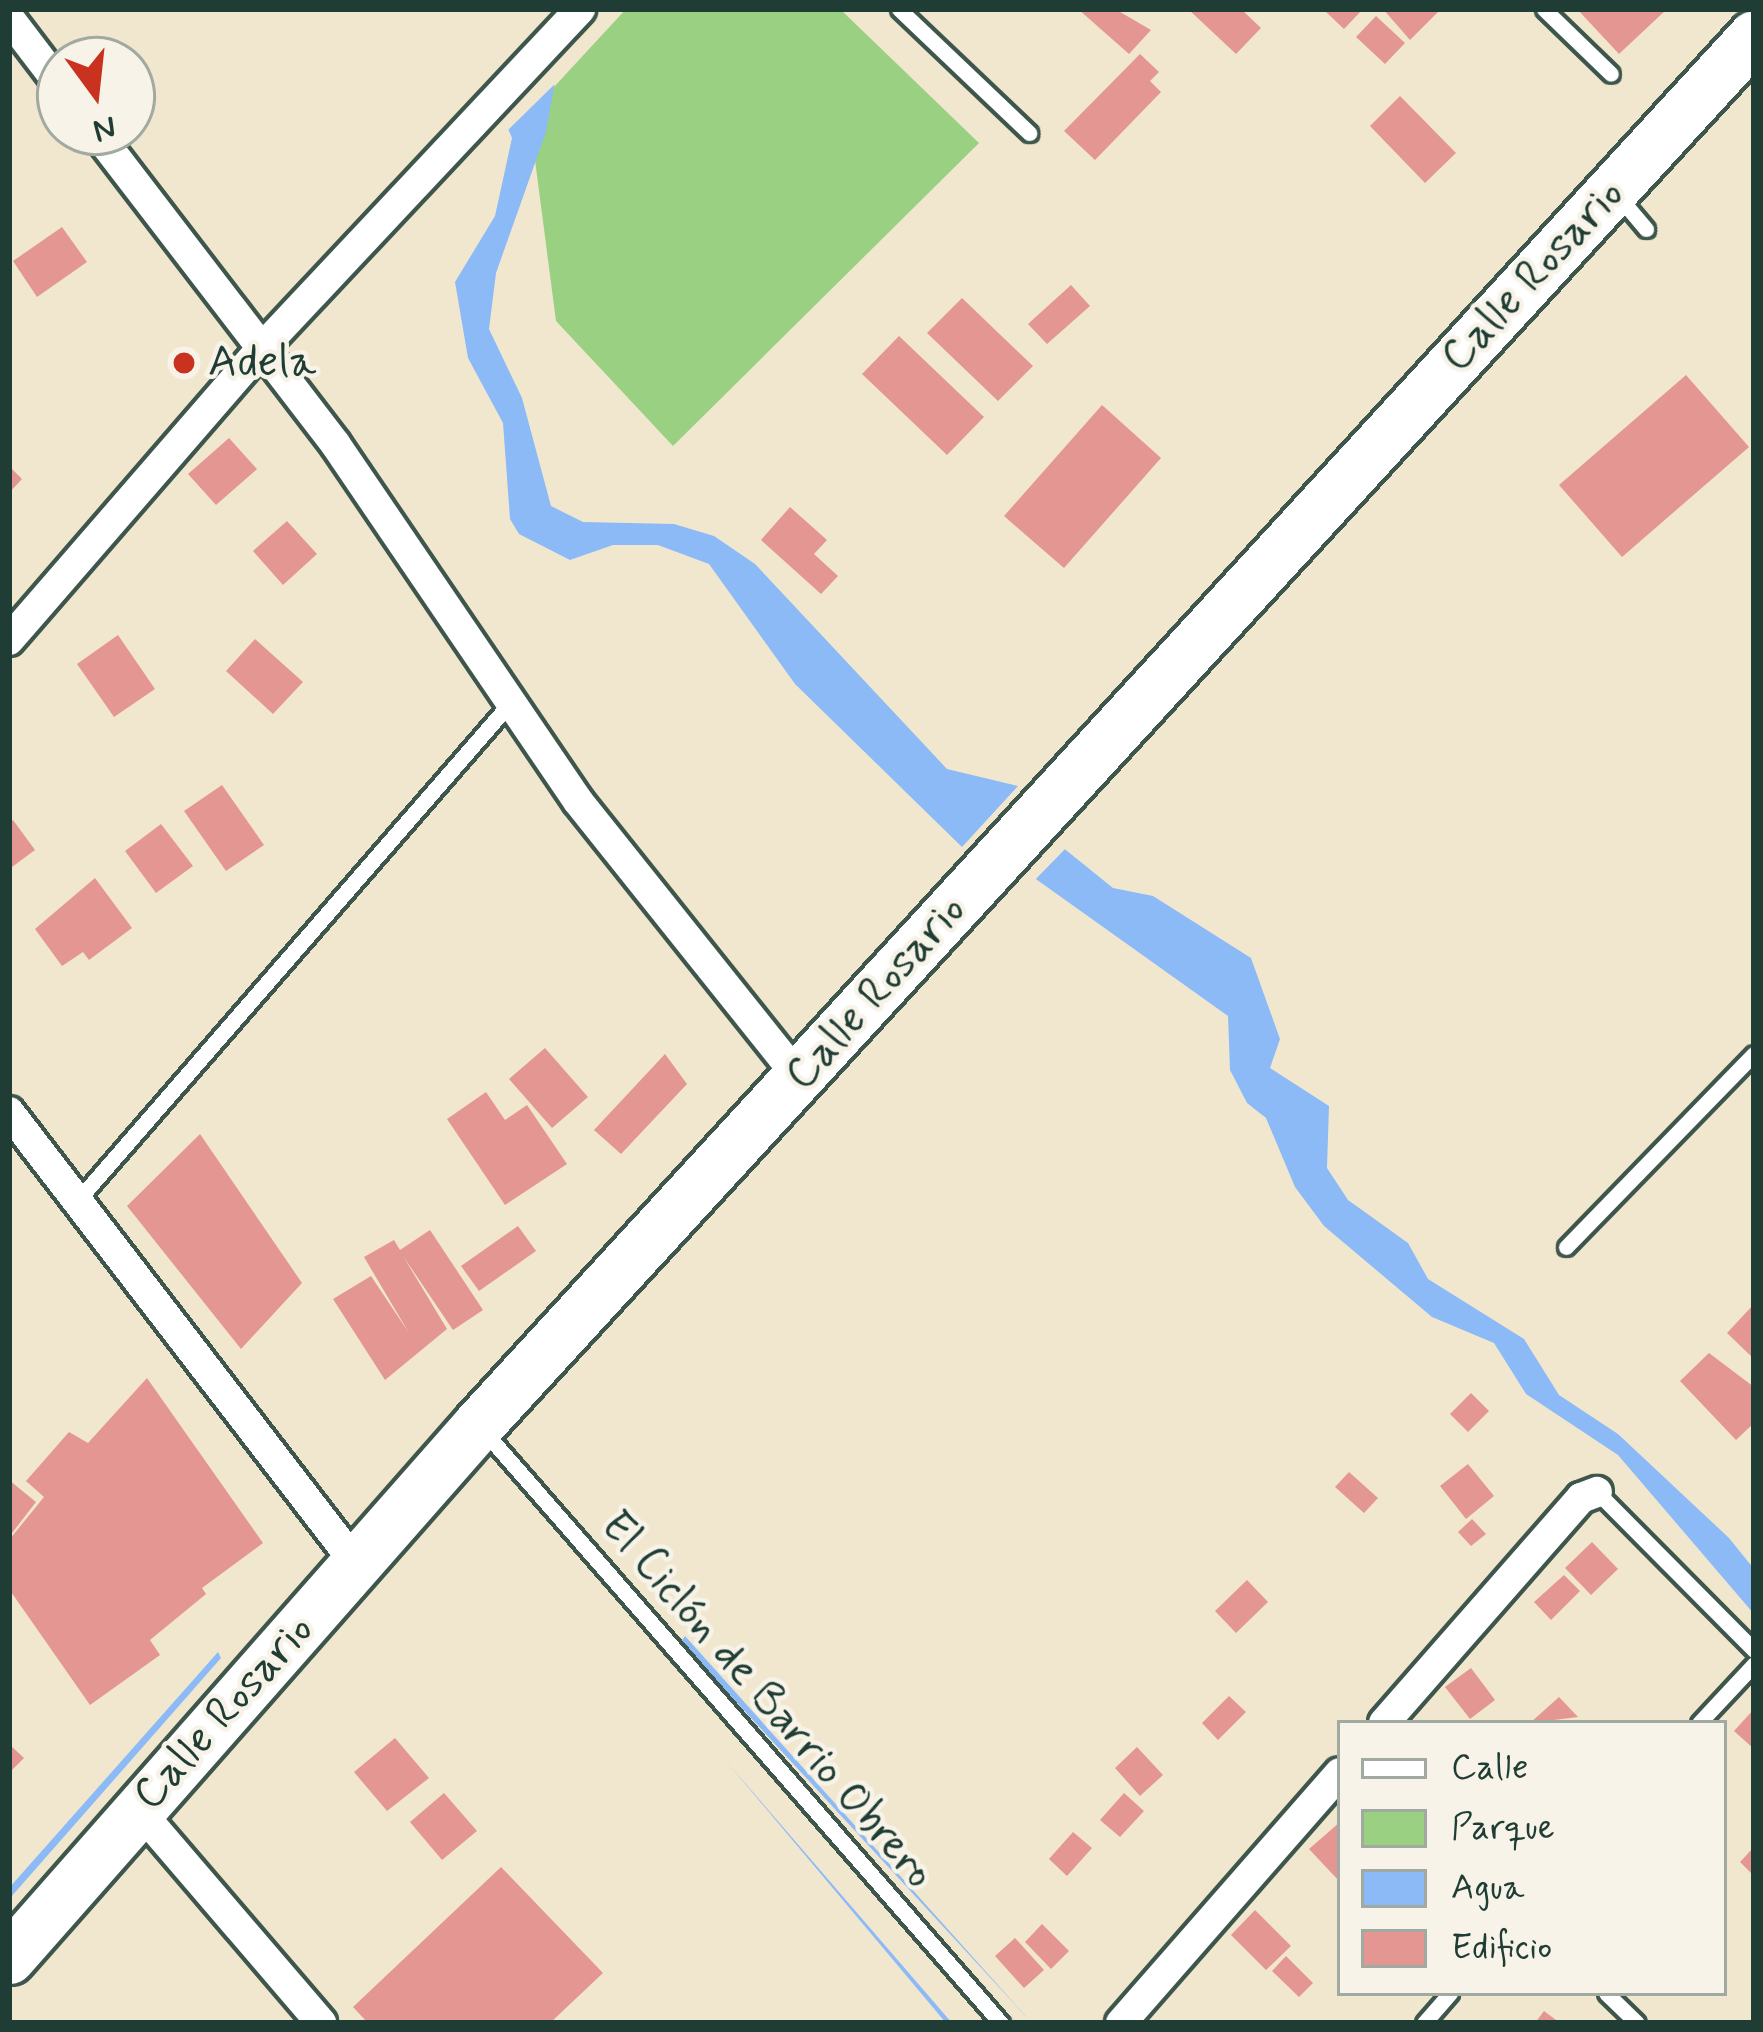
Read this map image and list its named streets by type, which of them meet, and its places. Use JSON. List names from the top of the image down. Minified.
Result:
{"streets":{"main road":["Calle Rosario"],"lane":["El Ciclón de Barrio Obrero"]},"crossings":[["Calle Rosario","El Ciclón de Barrio Obrero"]],"places":["Adela"],"legend":["Calle","Parque","Agua","Edificio"],"north":"bottom"}
